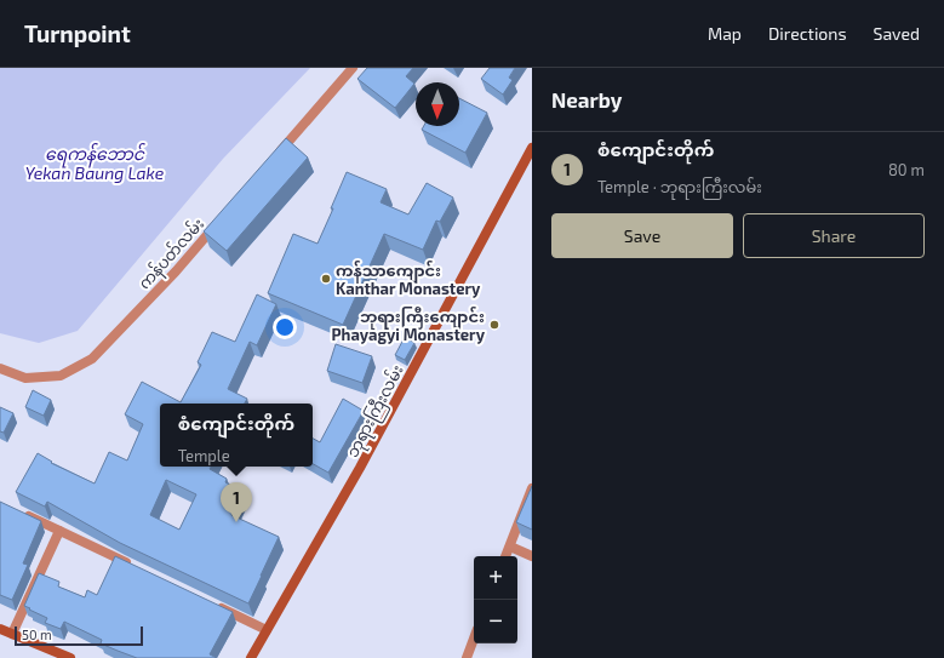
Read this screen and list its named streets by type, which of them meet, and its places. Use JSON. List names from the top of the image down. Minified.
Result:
{"streets":{"main road":["ဘုရားကြီးလမ်း"],"street":["ကန်ပတ်လမ်း"]},"water":["ရေကန်ဘောင် Yekan Baung Lake"],"places":["ကန်သာကျောင်း Kanthar Monastery","ဘုရားကြီးကျောင်း Phayagyi Monastery"],"scale_bar":"50 m","north":"bottom","page":{"header":"Turnpoint","nav":["Map","Directions","Saved"],"heading":"Nearby","list":[{"mark":"1","name":"စံကျောင်းတိုက်","note":"Temple · ဘုရားကြီးလမ်း","value":"80 m"}],"buttons":["Save","Share"],"popup":["စံကျောင်းတိုက်","Temple"],"pins":"1","map_buttons":["+","−"],"scale":"50 m"}}
